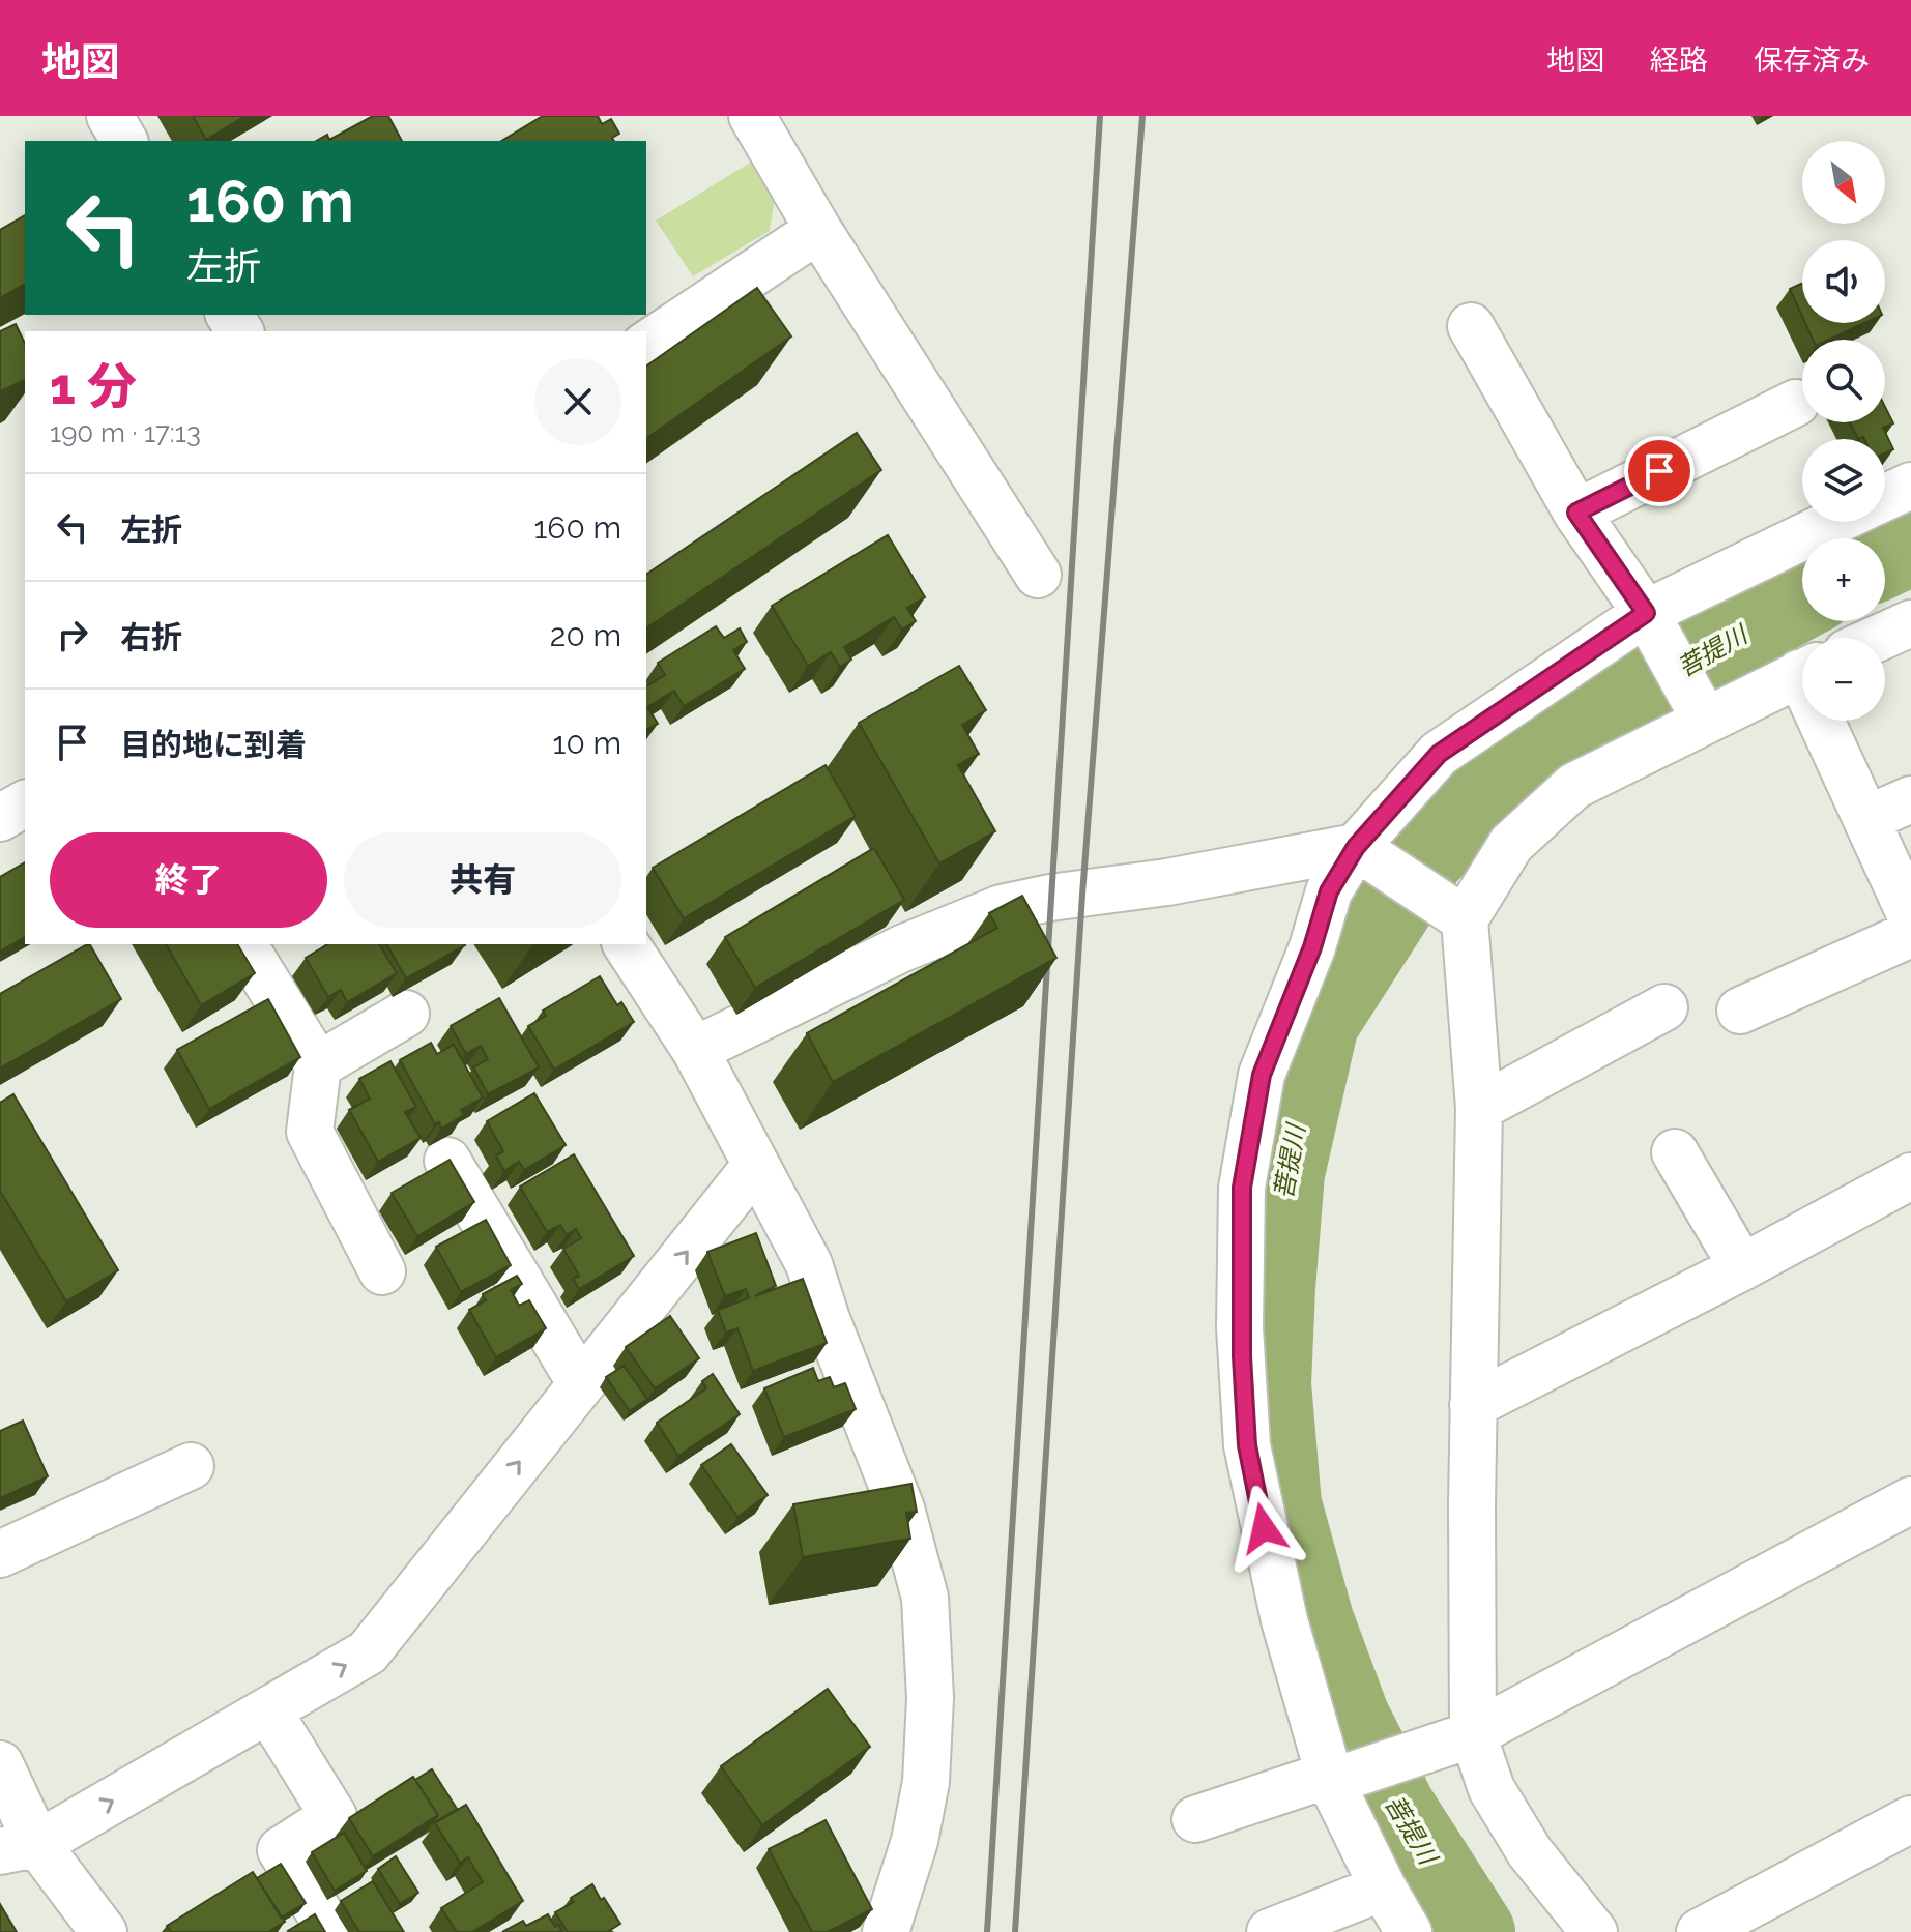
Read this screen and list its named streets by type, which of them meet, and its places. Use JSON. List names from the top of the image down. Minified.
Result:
{"water":["菩提川"],"north":"bottom right","page":{"header":"地図","nav":["地図","経路","保存済み"],"map_buttons":["+","−"],"turn":["160 m","左折"],"heading":["1 分","190 m · 17:13"],"list":[{"name":"左折","value":"160 m"},{"name":"右折","value":"20 m"},{"name":"目的地に到着","value":"10 m"}],"buttons":["終了","共有"]}}
